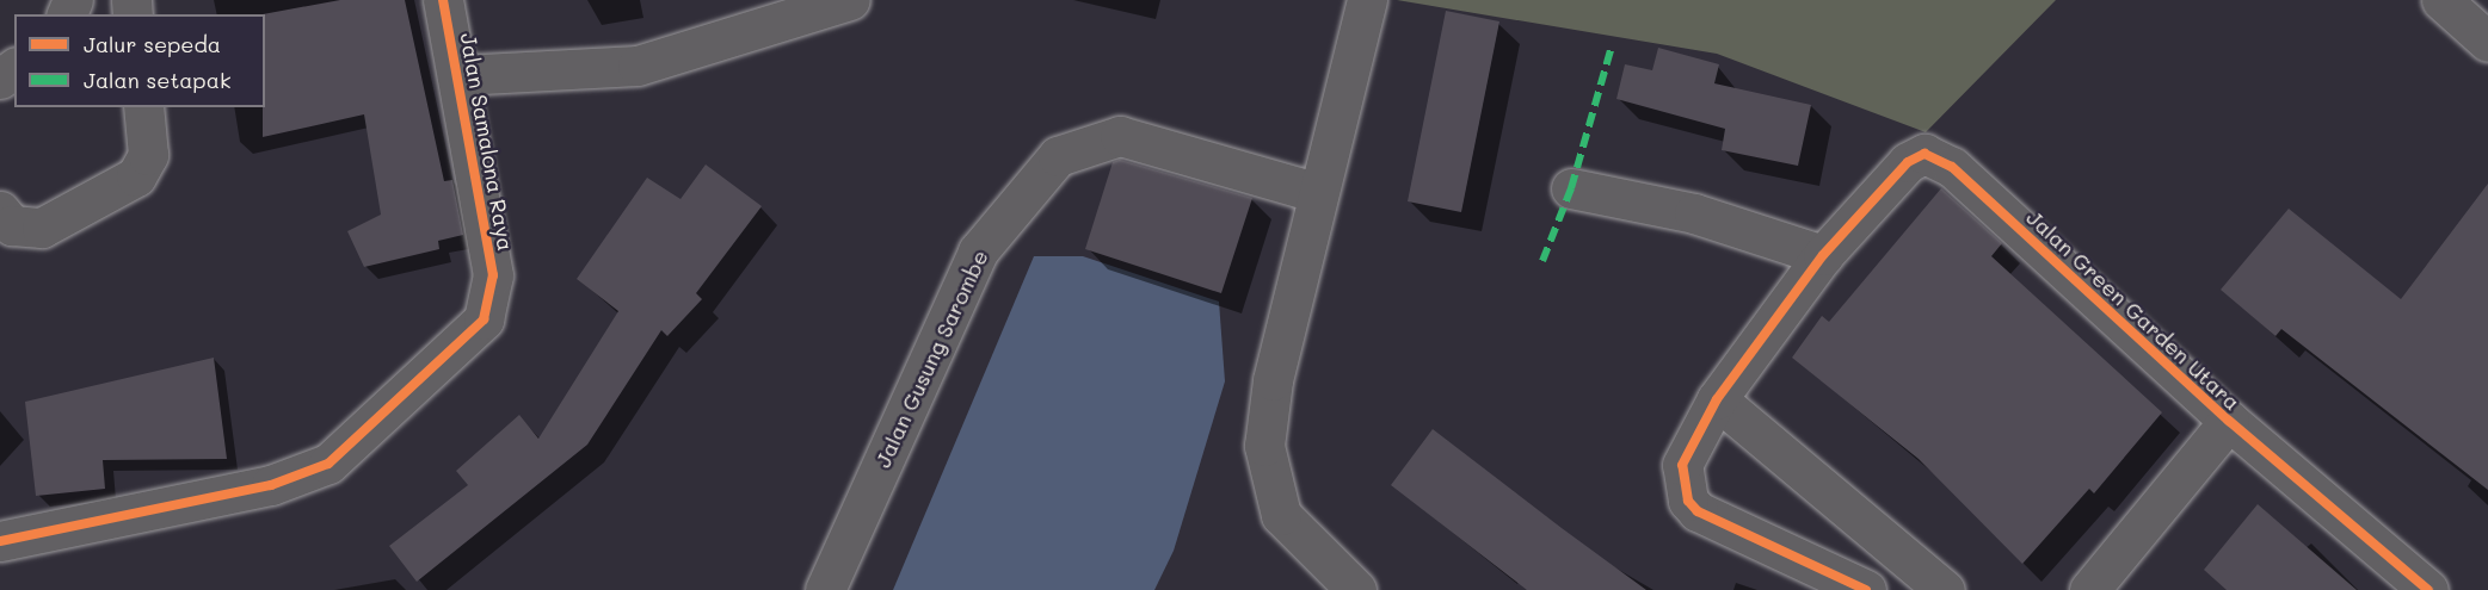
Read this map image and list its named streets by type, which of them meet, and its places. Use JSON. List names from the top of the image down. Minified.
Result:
{"streets":{"street":["Jalan Samalona Raya","Jalan Green Garden Utara","Jalan Gusung Sarombe"]},"legend":["Jalur sepeda","Jalan setapak"]}
